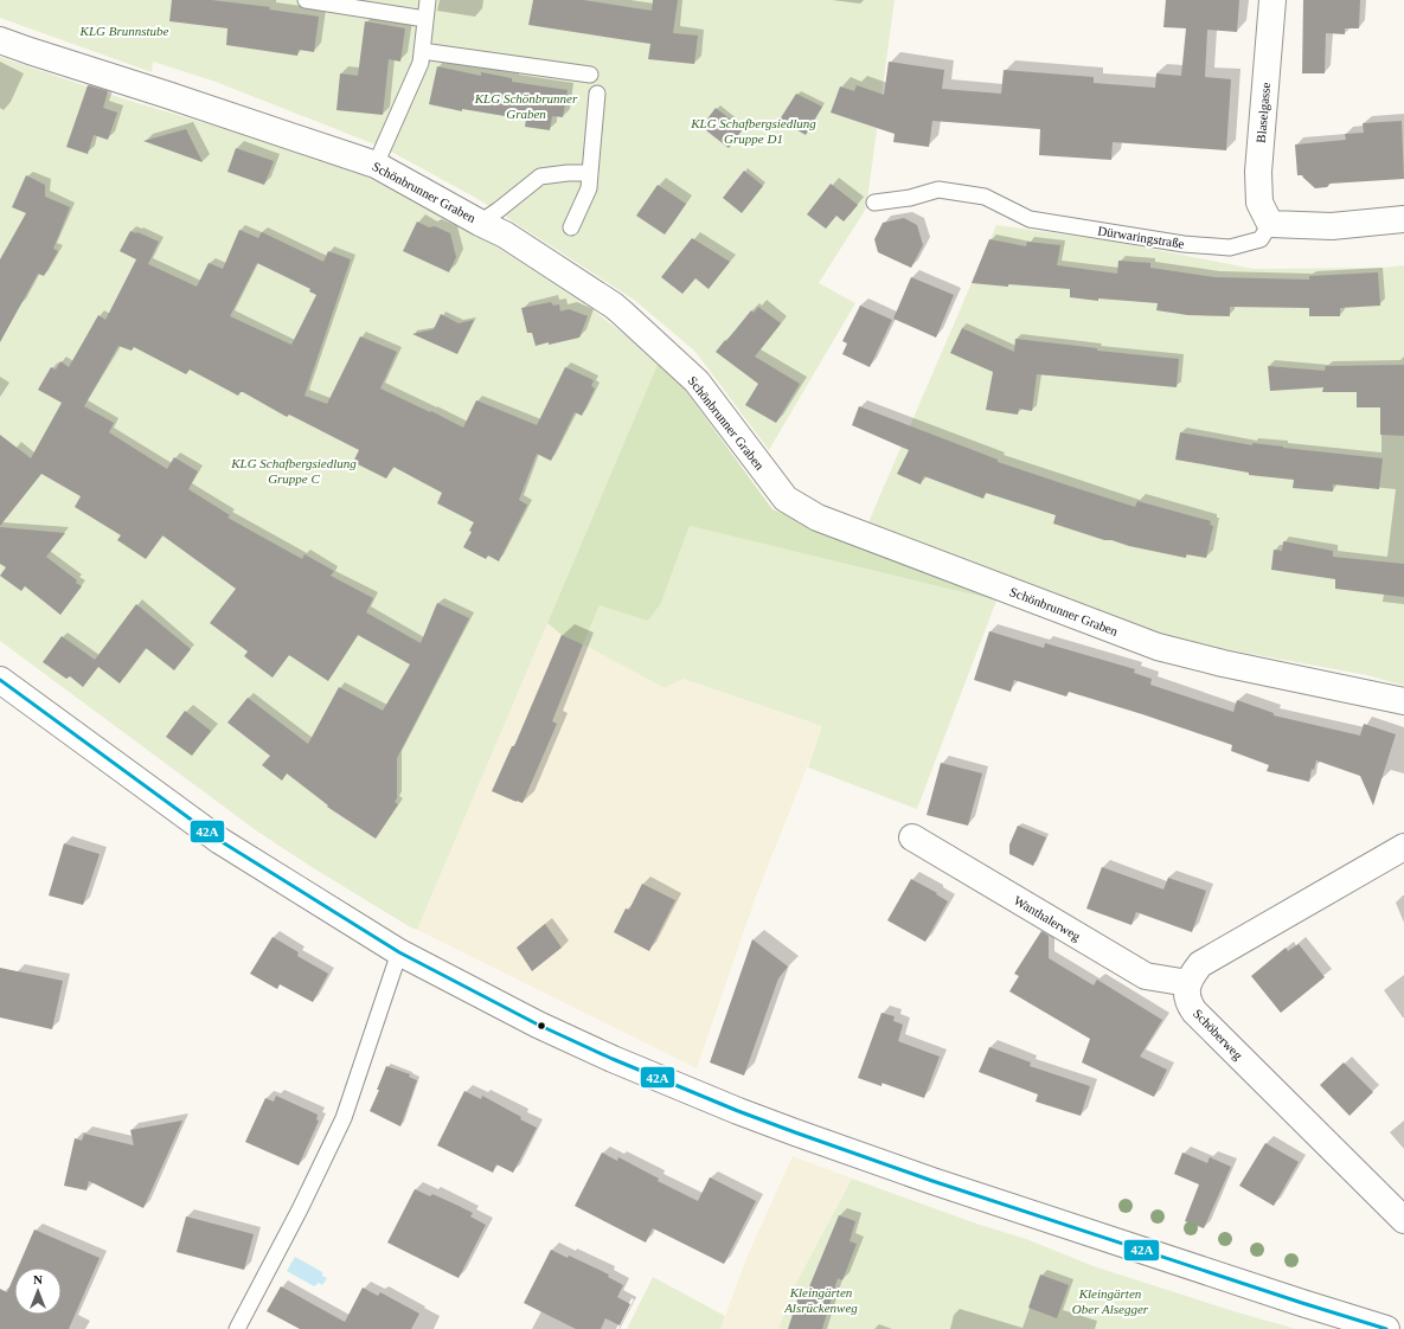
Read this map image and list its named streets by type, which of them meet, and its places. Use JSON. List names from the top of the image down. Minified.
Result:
{"streets":{"street":["Blaselgasse","Schönbrunner Graben","Wanthalerweg","Schöberweg"],"lane":["Dürwaringstraße"]},"crossings":[["Blaselgasse","Dürwaringstraße"],["Wanthalerweg","Schöberweg"]],"parks":["KLG Brunnstube","KLG Schönbrunner Graben","KLG Schafbergsiedlung Gruppe D1","KLG Schafbergsiedlung Gruppe C","Kleingärten Alsrückenweg","Kleingärten Ober Alsegger"],"lines":["transit line 42A"],"north":"top"}
